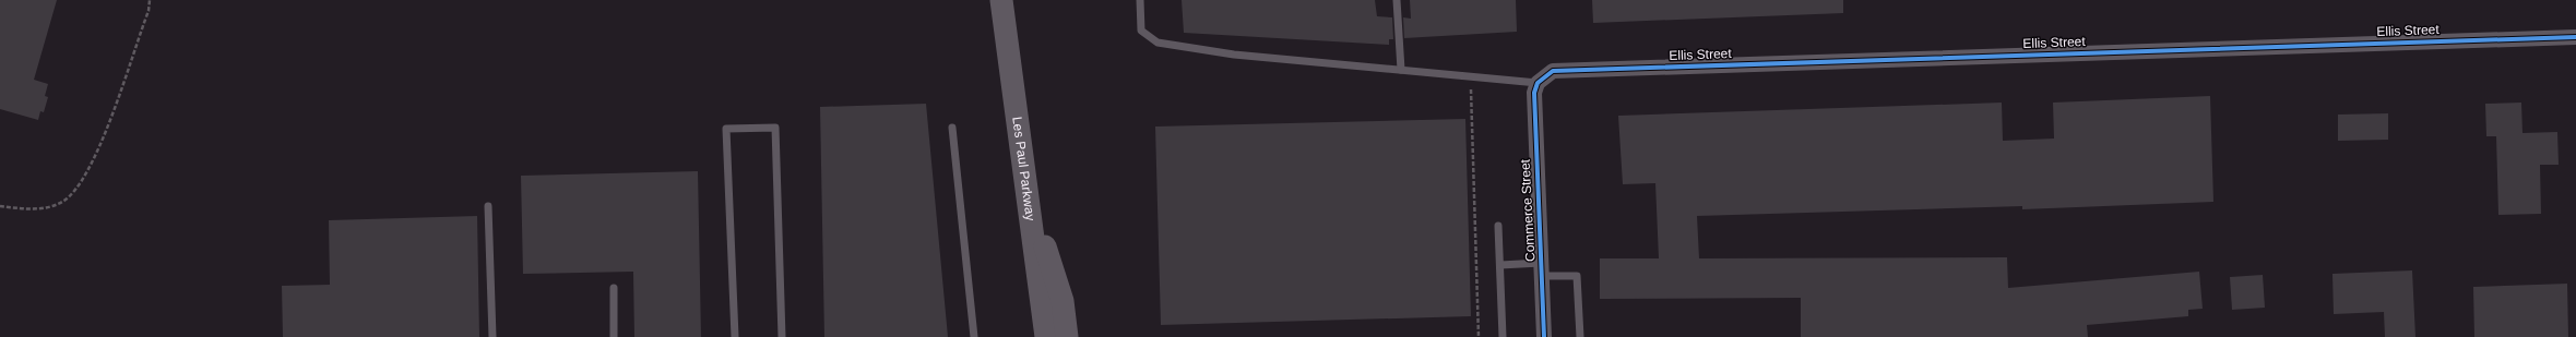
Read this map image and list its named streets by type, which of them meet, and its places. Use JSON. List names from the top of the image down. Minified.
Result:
{"streets":{"main road":["Les Paul Parkway"],"street":["Ellis Street","Commerce Street"]},"crossings":[["Ellis Street","Commerce Street"]]}
